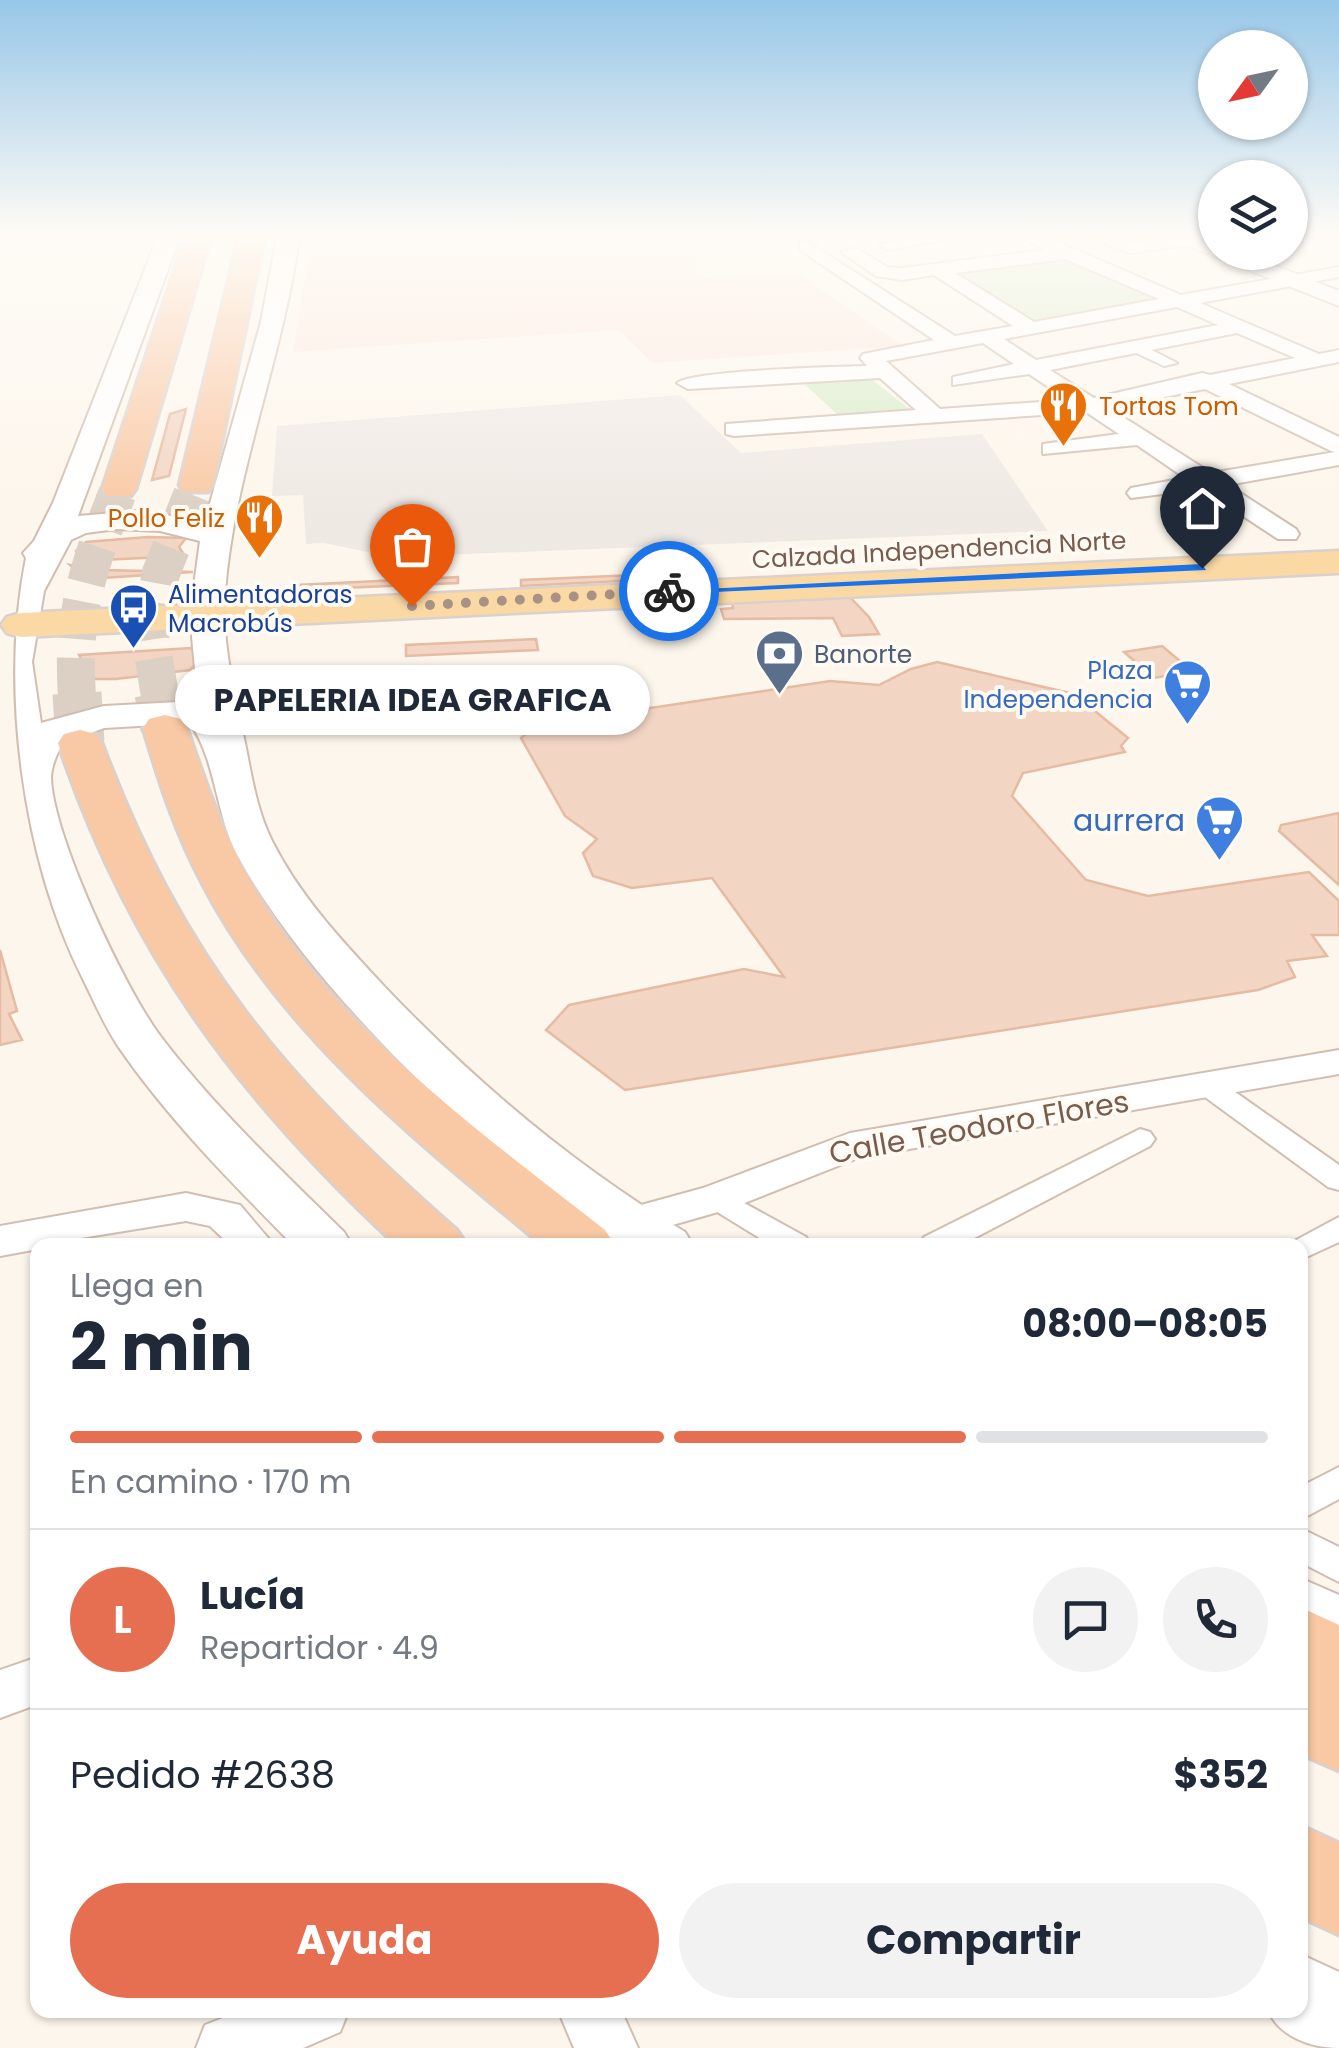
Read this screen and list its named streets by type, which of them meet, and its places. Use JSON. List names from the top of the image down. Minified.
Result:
{"streets":{"main road":["Calzada Independencia Norte"],"street":["Calle Teodoro Flores"]},"places":{"restaurant":["Tortas Tom","Pollo Feliz"],"other":["PAPELERIA IDEA GRAFICA"],"bus stop":["Alimentadoras Macrobús"],"bank":["Banorte"],"supermarket":["Plaza Independencia","aurrera"]},"north":"bottom left","page":{"bubble":"PAPELERIA IDEA GRAFICA","heading":["2 min","Llega en","08:00–08:05"],"panel":["Lucía","Repartidor · 4.9","Pedido #2638","$352"],"bar":"En camino · 170 m","round":"L","buttons":["Ayuda","Compartir"]}}
